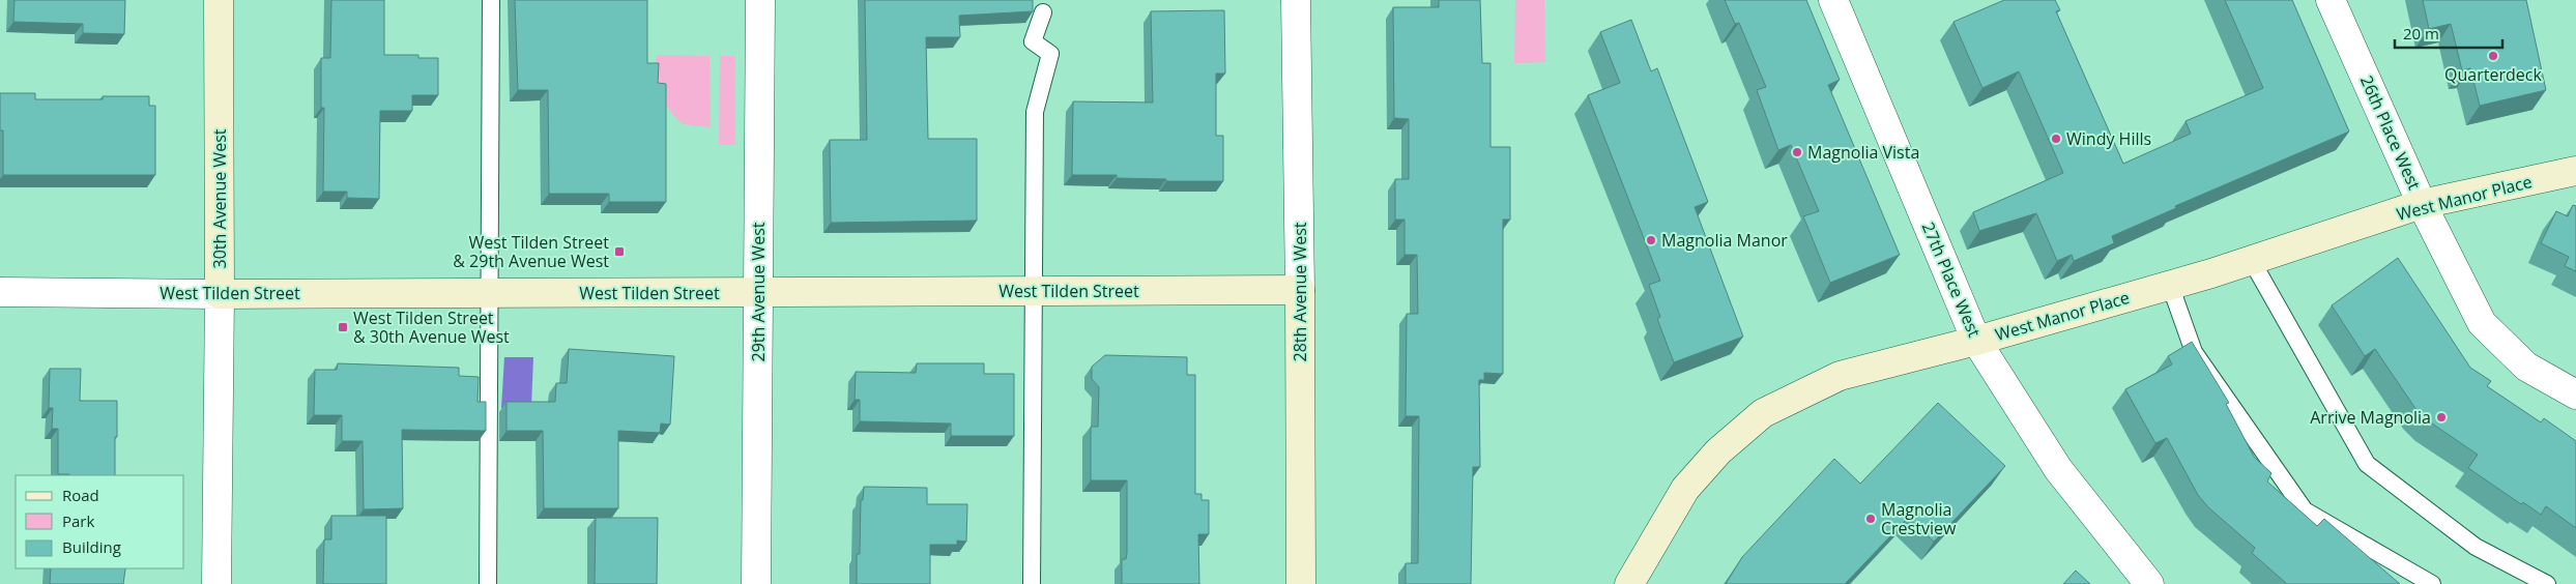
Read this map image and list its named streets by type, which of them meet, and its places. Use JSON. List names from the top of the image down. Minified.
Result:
{"streets":{"street":["26th Place West","West Manor Place","30th Avenue West","27th Place West","West Tilden Street","29th Avenue West","28th Avenue West"]},"crossings":[["26th Place West","West Manor Place"],["West Manor Place","27th Place West"],["30th Avenue West","West Tilden Street"],["West Tilden Street","29th Avenue West"],["West Tilden Street","28th Avenue West"]],"places":{"other":["Quarterdeck","Windy Hills","Magnolia Vista","Magnolia Manor","Arrive Magnolia","Magnolia Crestview"],"transit":["West Tilden Street & 29th Avenue West","West Tilden Street & 30th Avenue West"]},"legend":["Road","Park","Building"],"scale_bar":"20 m"}
